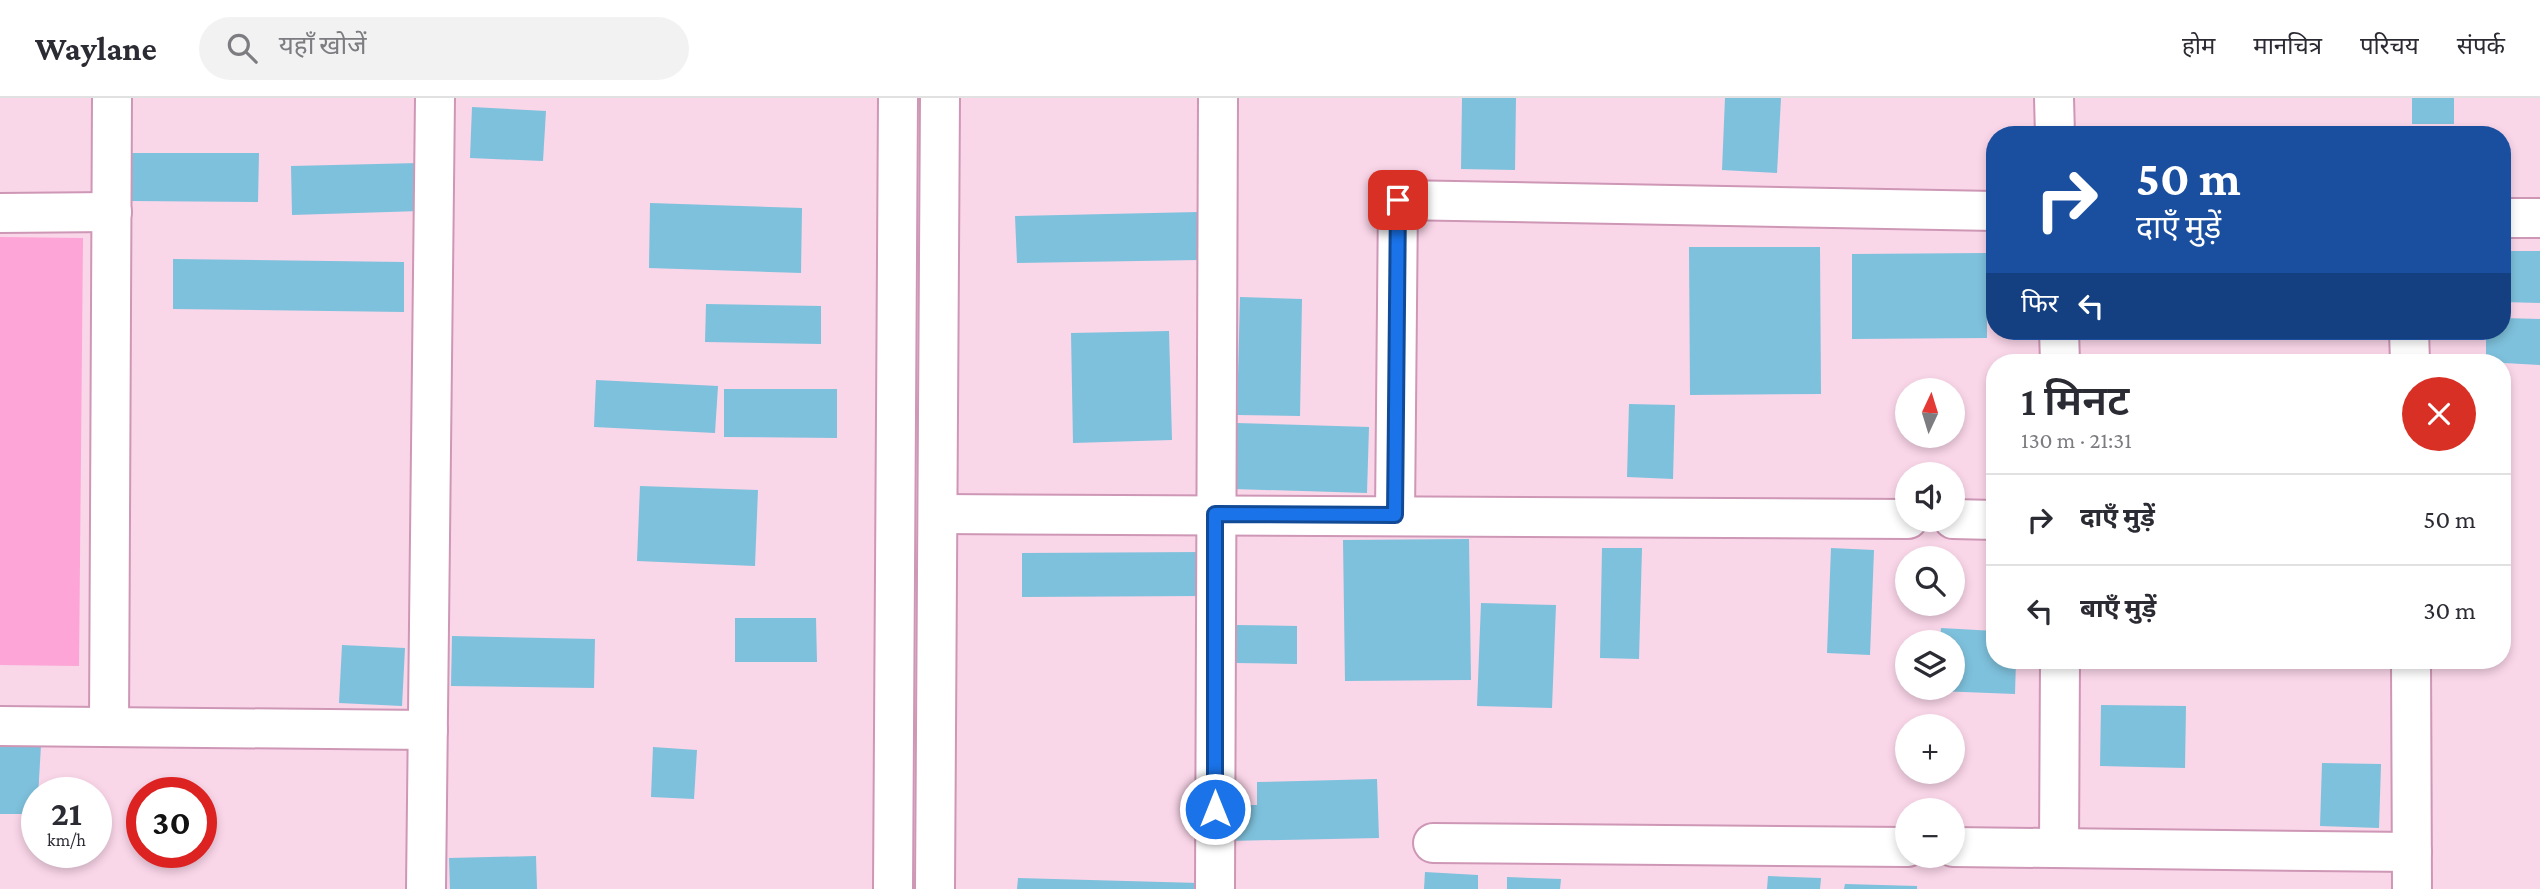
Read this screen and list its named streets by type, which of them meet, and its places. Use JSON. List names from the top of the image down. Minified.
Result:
{"north":"top","page":{"header":"Waylane","search":"यहाँ खोजें","nav":["होम","मानचित्र","परिचय","संपर्क"],"turn":["50 m","दाएँ मुड़ें"],"then":"फिर","heading":["1 मिनट","130 m · 21:31"],"map_buttons":["+","−"],"list":[{"name":"दाएँ मुड़ें","value":"50 m"},{"name":"बाएँ मुड़ें","value":"30 m"}],"speed":"21 km/h","limit":"30"}}
